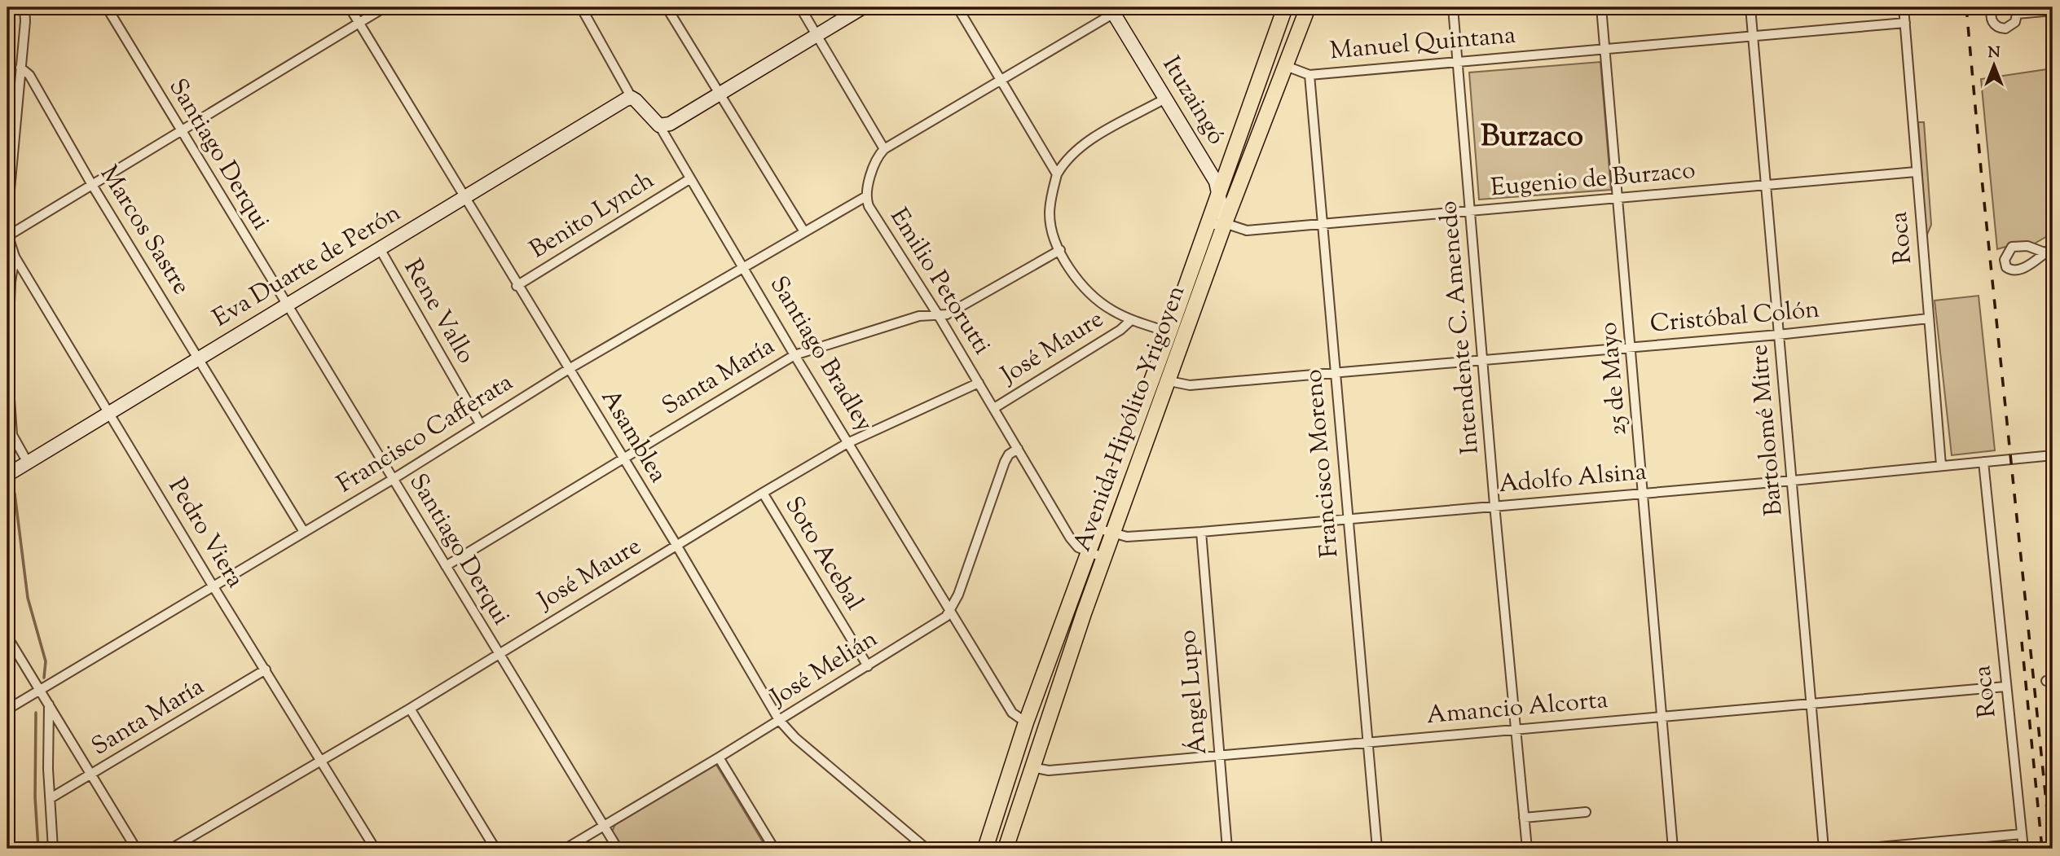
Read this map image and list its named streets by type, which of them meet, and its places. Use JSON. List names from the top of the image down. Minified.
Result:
{"streets":{"main road":["Avenida Hipólito Yrigoyen"],"street":["Manuel Quintana","Ituzaingó","Santiago Derqui","Eugenio de Burzaco","Benito Lynch","Marcos Sastre","Roca","Eva Duarte de Perón","Emilio Petorutti","Rene Vallo","Cristóbal Colón","Intendente C. Amenedo","José Maure","Santiago Bradley","Santa María","25 de Mayo","Bartolomé Mitre","Francisco Cafferata","Asamblea","Francisco Moreno","Adolfo Alsina","Pedro Viera","Soto Acebal","José Melián","Ángel Lupo","Amancio Alcorta"]},"crossings":[["Manuel Quintana","Roca"],["Manuel Quintana","Intendente C. Amenedo"],["Manuel Quintana","25 de Mayo"],["Manuel Quintana","Avenida Hipólito Yrigoyen"],["Manuel Quintana","Bartolomé Mitre"],["Manuel Quintana","Francisco Moreno"],["Ituzaingó","Eugenio de Burzaco"],["Ituzaingó","Avenida Hipólito Yrigoyen"],["Santiago Derqui","Eva Duarte de Perón"],["Santiago Derqui","José Maure"],["Santiago Derqui","Santa María"],["Santiago Derqui","Francisco Cafferata"],["Santiago Derqui","José Melián"],["Eugenio de Burzaco","Roca"],["Eugenio de Burzaco","Intendente C. Amenedo"],["Eugenio de Burzaco","25 de Mayo"],["Eugenio de Burzaco","Avenida Hipólito Yrigoyen"],["Eugenio de Burzaco","Bartolomé Mitre"],["Eugenio de Burzaco","Francisco Moreno"],["Benito Lynch","Santiago Bradley"],["Benito Lynch","Asamblea"],["Marcos Sastre","Eva Duarte de Perón"],["Marcos Sastre","Francisco Cafferata"],["Roca","Cristóbal Colón"],["Roca","Adolfo Alsina"],["Roca","Amancio Alcorta"],["Eva Duarte de Perón","Rene Vallo"],["Eva Duarte de Perón","Santiago Bradley"],["Eva Duarte de Perón","Asamblea"],["Eva Duarte de Perón","Pedro Viera"],["Emilio Petorutti","José Maure"],["Emilio Petorutti","Santa María"],["Emilio Petorutti","Avenida Hipólito Yrigoyen"],["Emilio Petorutti","Francisco Cafferata"],["Rene Vallo","Francisco Cafferata"],["Cristóbal Colón","Intendente C. Amenedo"],["Cristóbal Colón","25 de Mayo"],["Cristóbal Colón","Avenida Hipólito Yrigoyen"],["Cristóbal Colón","Bartolomé Mitre"],["Cristóbal Colón","Francisco Moreno"],["Intendente C. Amenedo","Adolfo Alsina"],["Intendente C. Amenedo","Amancio Alcorta"],["José Maure","Santiago Bradley"],["José Maure","Asamblea"],["José Maure","Pedro Viera"],["José Maure","Soto Acebal"],["Santiago Bradley","Santa María"],["Santiago Bradley","Avenida Hipólito Yrigoyen"],["Santiago Bradley","Francisco Cafferata"],["Santiago Bradley","José Melián"],["Santa María","Asamblea"],["Santa María","Pedro Viera"],["25 de Mayo","Adolfo Alsina"],["25 de Mayo","Amancio Alcorta"],["Avenida Hipólito Yrigoyen","Adolfo Alsina"],["Avenida Hipólito Yrigoyen","Amancio Alcorta"],["Bartolomé Mitre","Adolfo Alsina"],["Bartolomé Mitre","Amancio Alcorta"],["Francisco Cafferata","Asamblea"],["Francisco Cafferata","Pedro Viera"],["Asamblea","José Melián"],["Francisco Moreno","Adolfo Alsina"],["Francisco Moreno","Amancio Alcorta"],["Adolfo Alsina","Ángel Lupo"],["Soto Acebal","José Melián"],["Ángel Lupo","Amancio Alcorta"]],"districts":["Burzaco"],"north":"top"}
